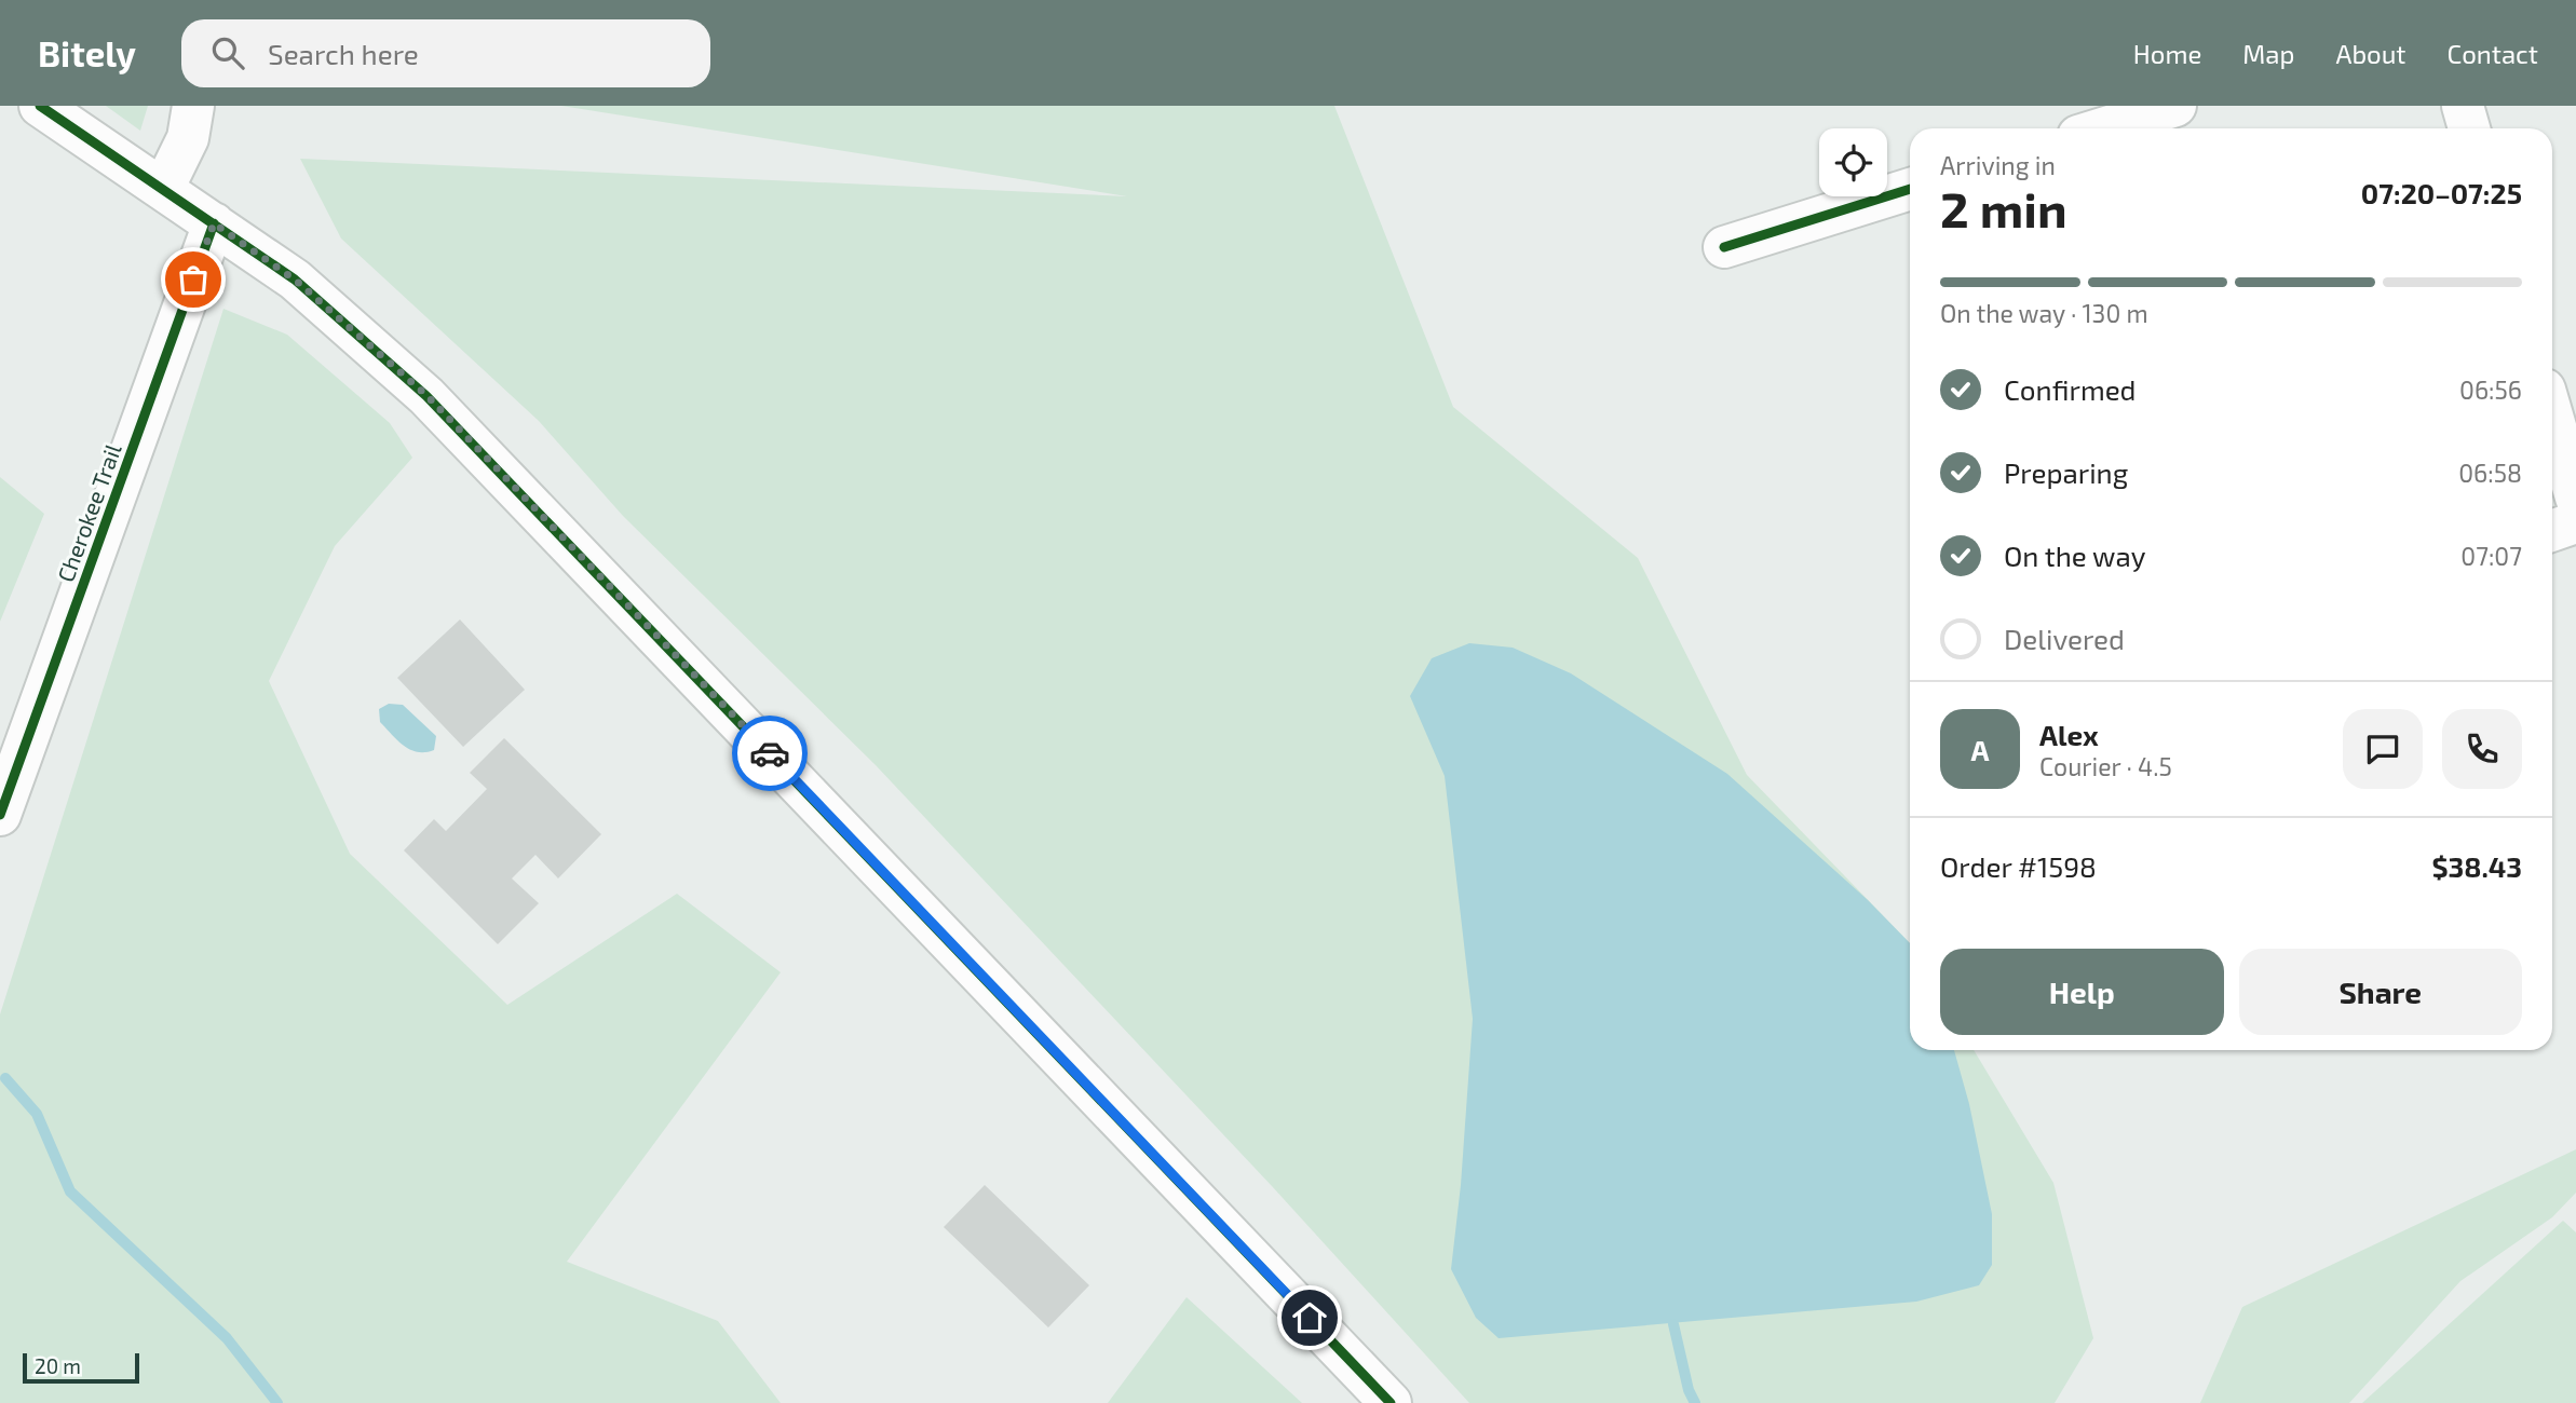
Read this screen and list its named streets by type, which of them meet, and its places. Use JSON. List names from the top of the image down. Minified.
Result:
{"streets":{"street":["Cherokee Trail"]},"scale_bar":"20 m","page":{"header":"Bitely","search":"Search here","nav":["Home","Map","About","Contact"],"heading":["2 min","Arriving in","07:20–07:25"],"panel":["Alex","Courier · 4.5","Order #1598","$38.43"],"bar":"On the way · 130 m","list":[["Confirmed","06:56"],["Preparing","06:58"],["On the way","07:07"],"Delivered"],"round":"A","buttons":["Help","Share"],"scale":"20 m"}}
